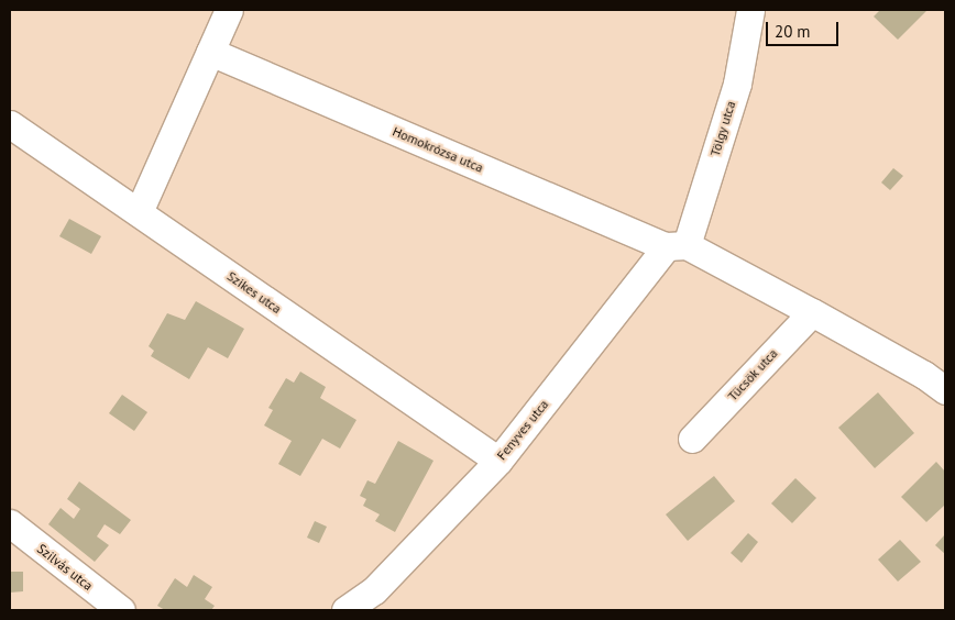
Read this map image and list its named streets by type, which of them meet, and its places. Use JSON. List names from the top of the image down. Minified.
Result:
{"streets":{"street":["Tölgy utca","Homokrózsa utca","Szikes utca","Tücsök utca","Fenyves utca","Szilvás utca"]},"crossings":[["Tölgy utca","Homokrózsa utca"],["Tölgy utca","Fenyves utca"],["Homokrózsa utca","Fenyves utca"],["Szikes utca","Fenyves utca"]],"scale_bar":"20 m"}
